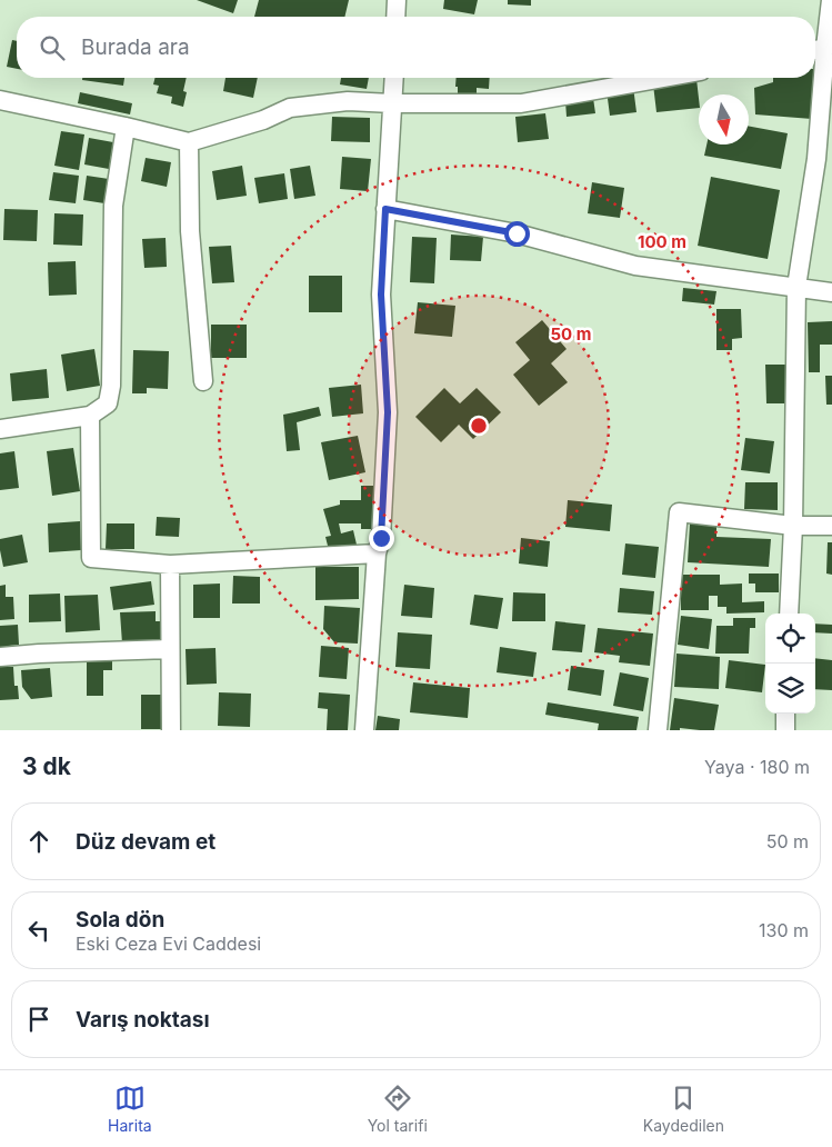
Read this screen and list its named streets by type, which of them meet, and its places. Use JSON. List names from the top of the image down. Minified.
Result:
{"north":"bottom","page":{"search":"Burada ara","heading":["3 dk","Yaya · 180 m"],"list":[["Düz devam et","50 m"],["Sola dön","Eski Ceza Evi Caddesi","130 m"],"Varış noktası"],"nav":["Harita","Yol tarifi","Kaydedilen"]},"rings":["100 m","50 m"]}
